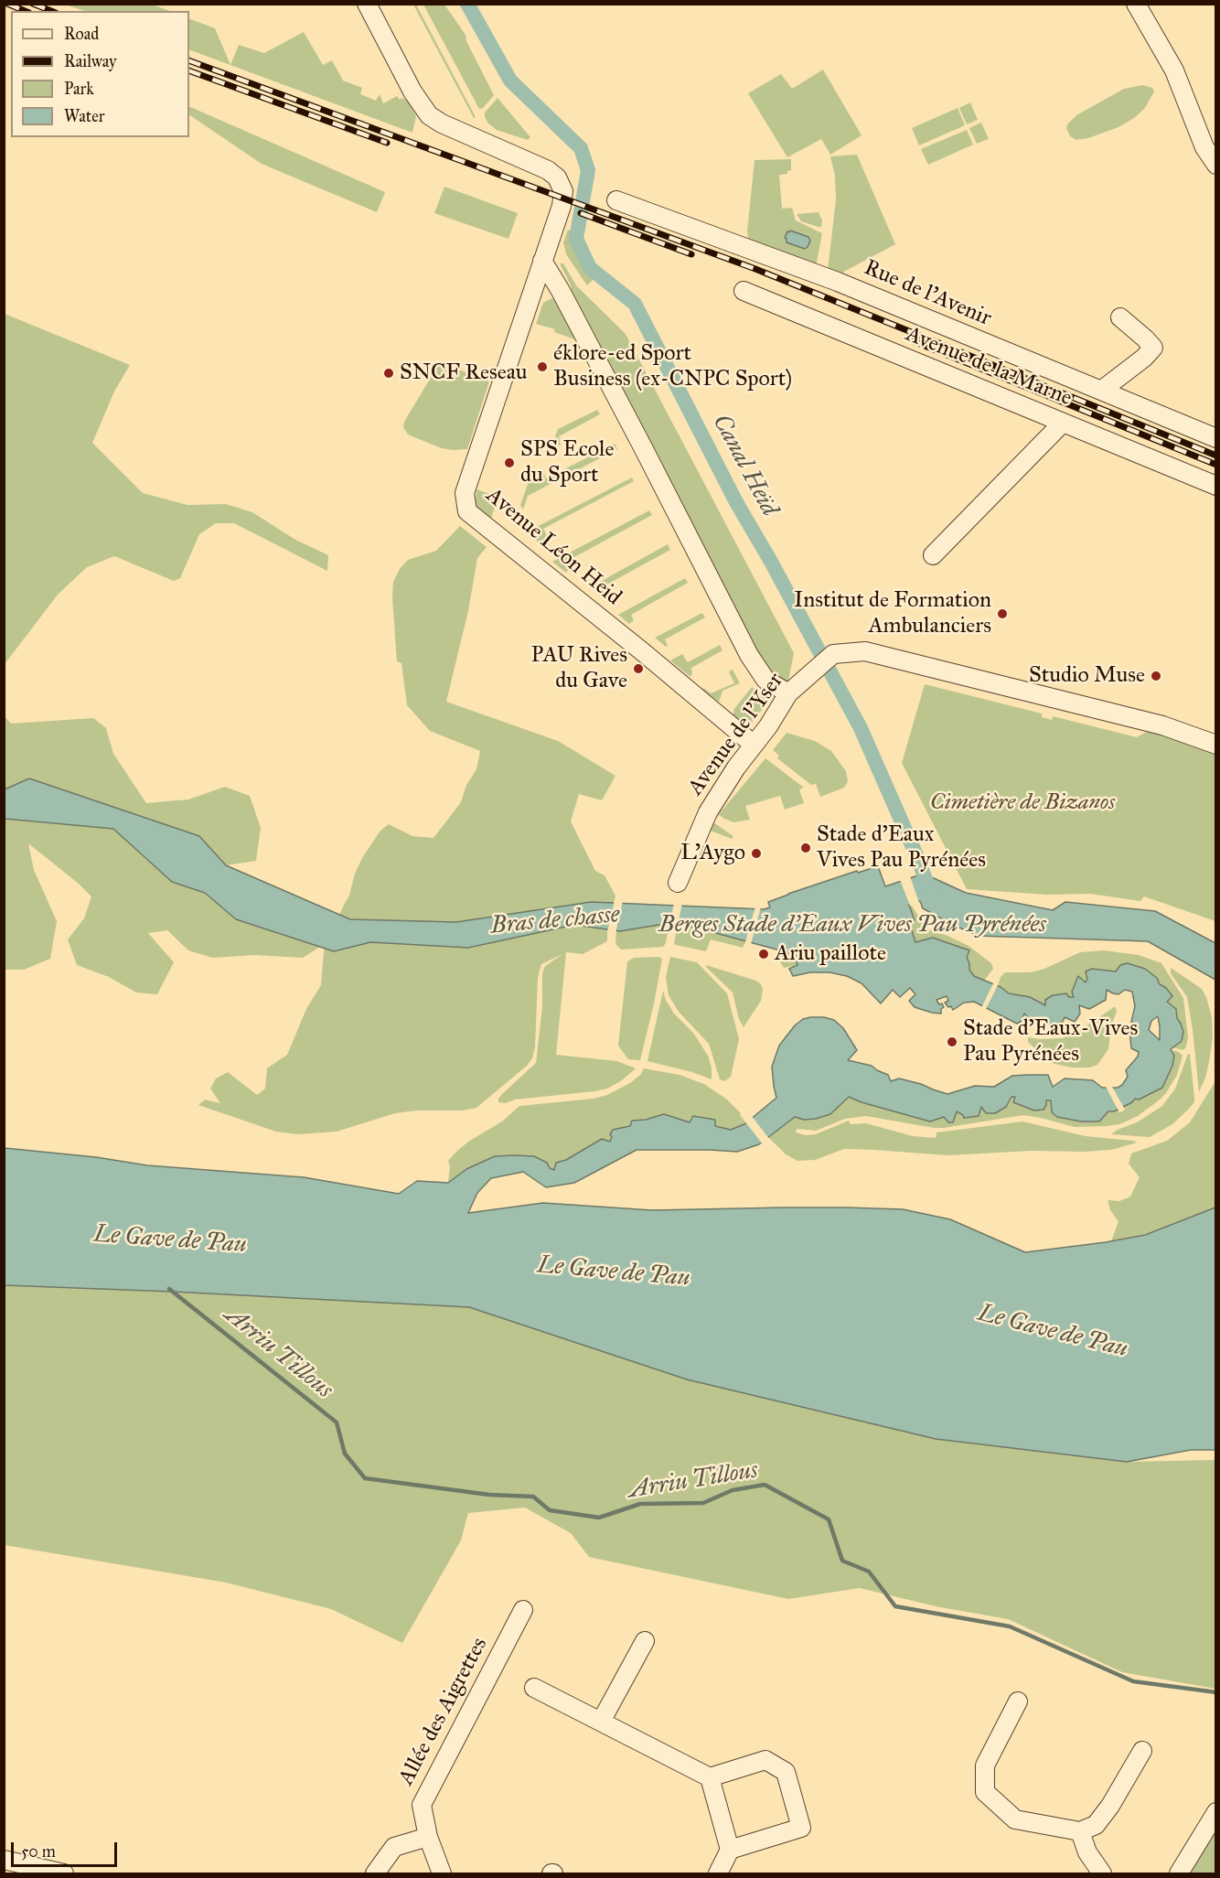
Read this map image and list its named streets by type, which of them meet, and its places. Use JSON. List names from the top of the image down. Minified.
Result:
{"streets":{"street":["Rue de l'Avenir","Avenue de la Marne","Avenue Léon Heid","Avenue de l'Yser","Allée des Aigrettes"]},"crossings":[["Avenue Léon Heid","Avenue de l'Yser"]],"water":["Canal Heïd","Bras de chasse","Berges Stade d'Eaux Vives Pau Pyrénées","Le Gave de Pau","Arriu Tillous"],"parks":["Cimetière de Bizanos"],"places":["éklore-ed Sport Business (ex-CNPC Sport)","SNCF Reseau","SPS Ecole du Sport","Institut de Formation Ambulanciers","PAU Rives du Gave","Studio Muse","Stade d'Eaux Vives Pau Pyrénées","L'Aygo","Ariu paillote","Stade d'Eaux-Vives Pau Pyrénées"],"legend":["Road","Railway","Park","Water"],"scale_bar":"50 m"}
